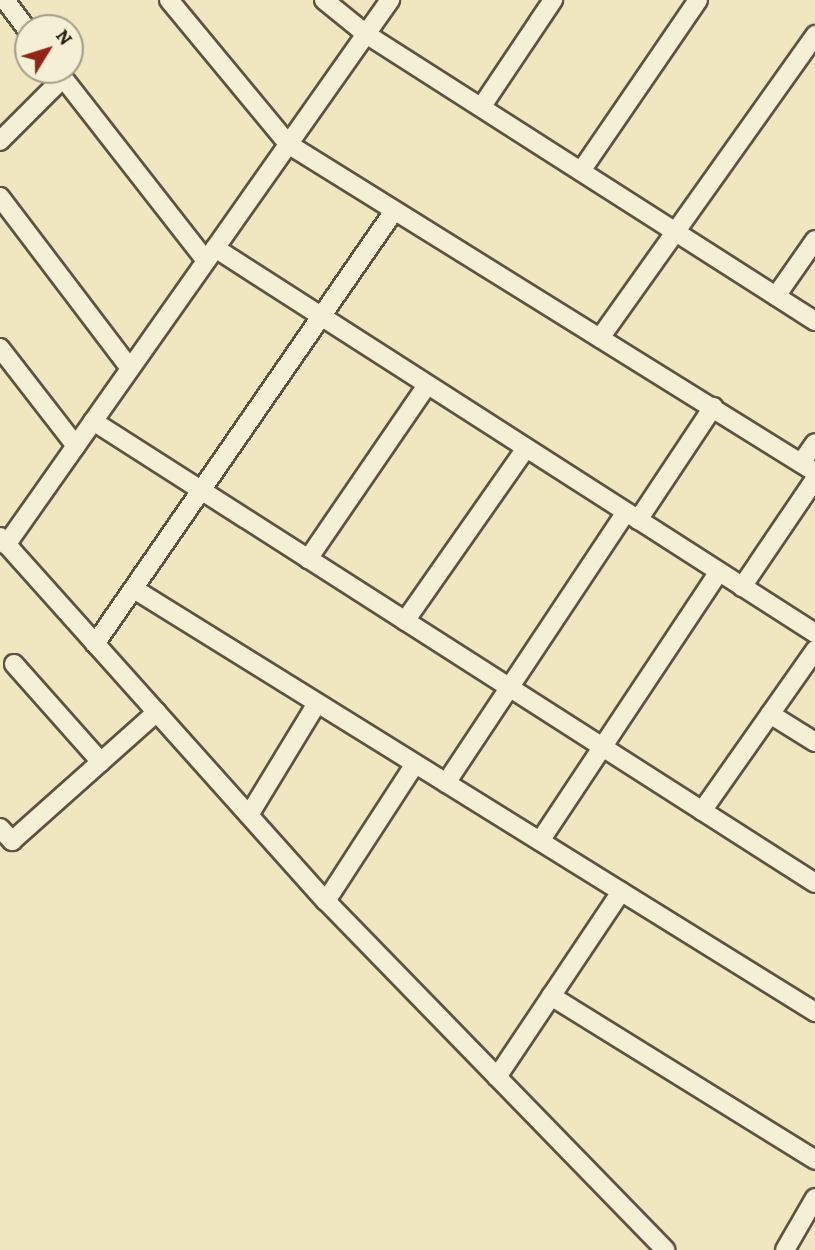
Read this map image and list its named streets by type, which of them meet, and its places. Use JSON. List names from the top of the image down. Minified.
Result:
{"north":"top right"}
